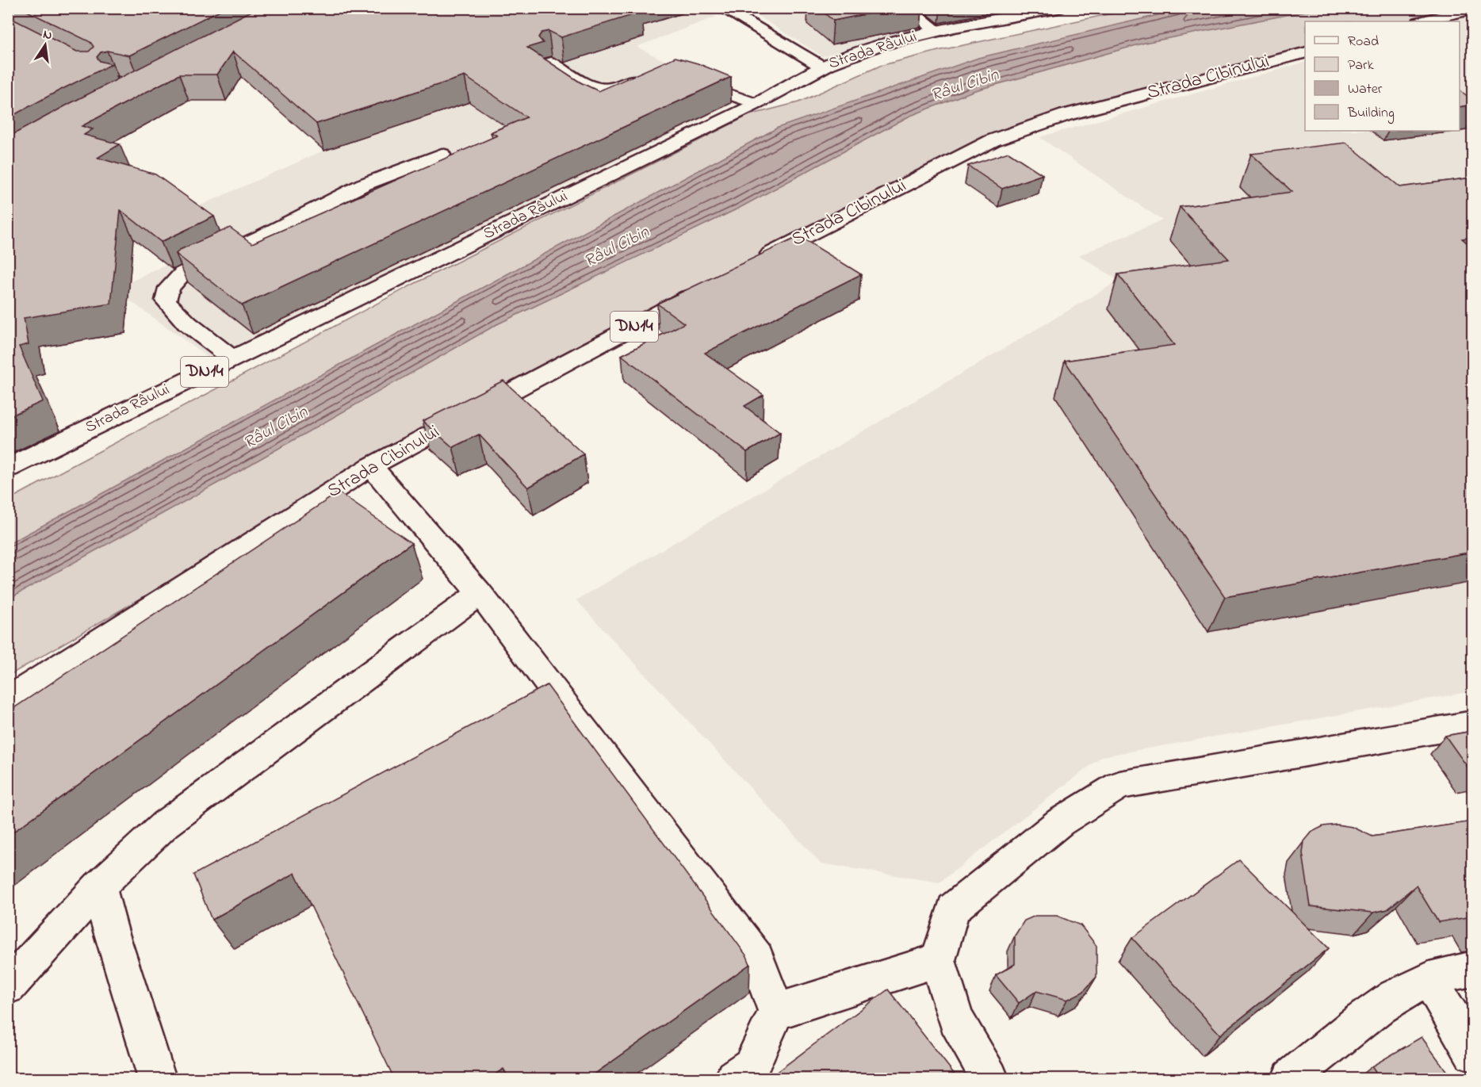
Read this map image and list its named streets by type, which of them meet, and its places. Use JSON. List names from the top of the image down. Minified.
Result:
{"streets":{"main road":["Strada Râului","Strada Cibinului","DN14"]},"water":["Râul Cibin"],"legend":["Road","Park","Water","Building"],"north":"top"}
